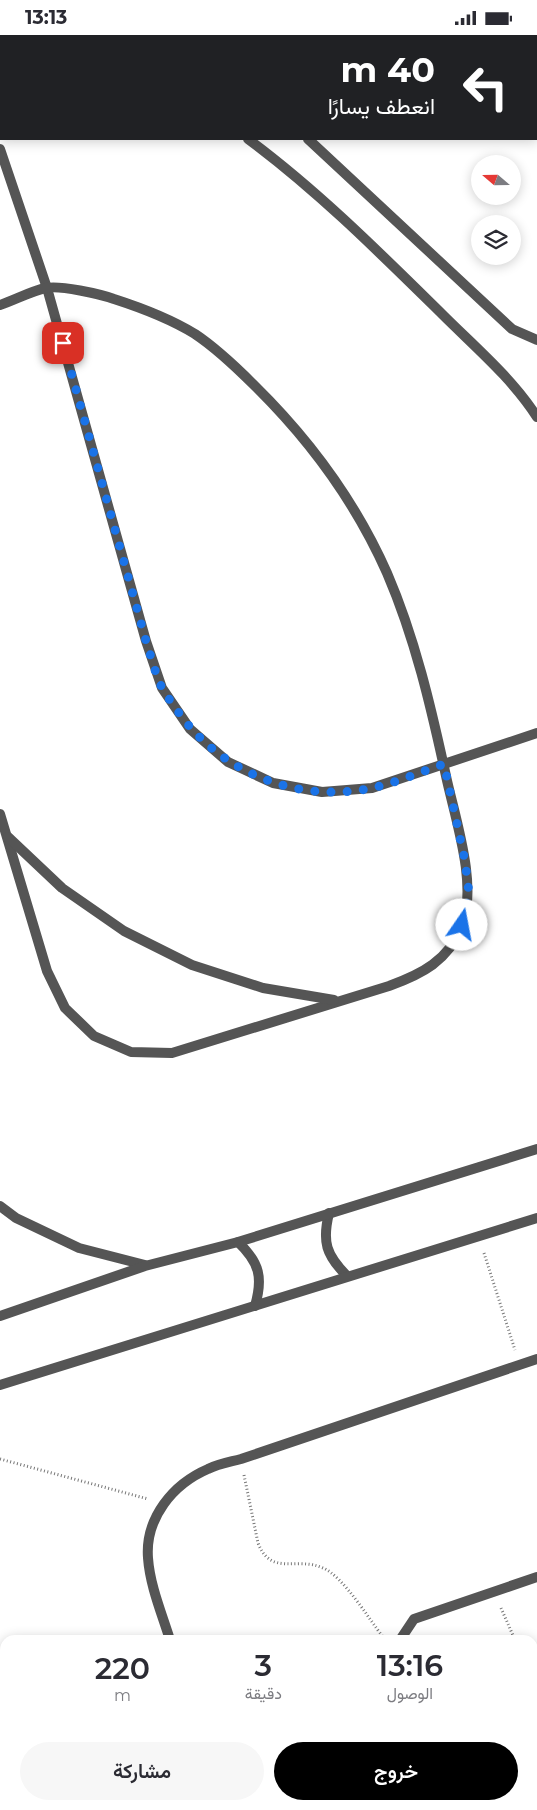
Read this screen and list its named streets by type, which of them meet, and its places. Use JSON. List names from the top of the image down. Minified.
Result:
{"north":"left","page":{"status":"13:13","turn":["40 m","انعطف يسارًا"],"eta":["13:16","الوصول","3","دقيقة","220","m"],"buttons":["خروج","مشاركة"]}}
